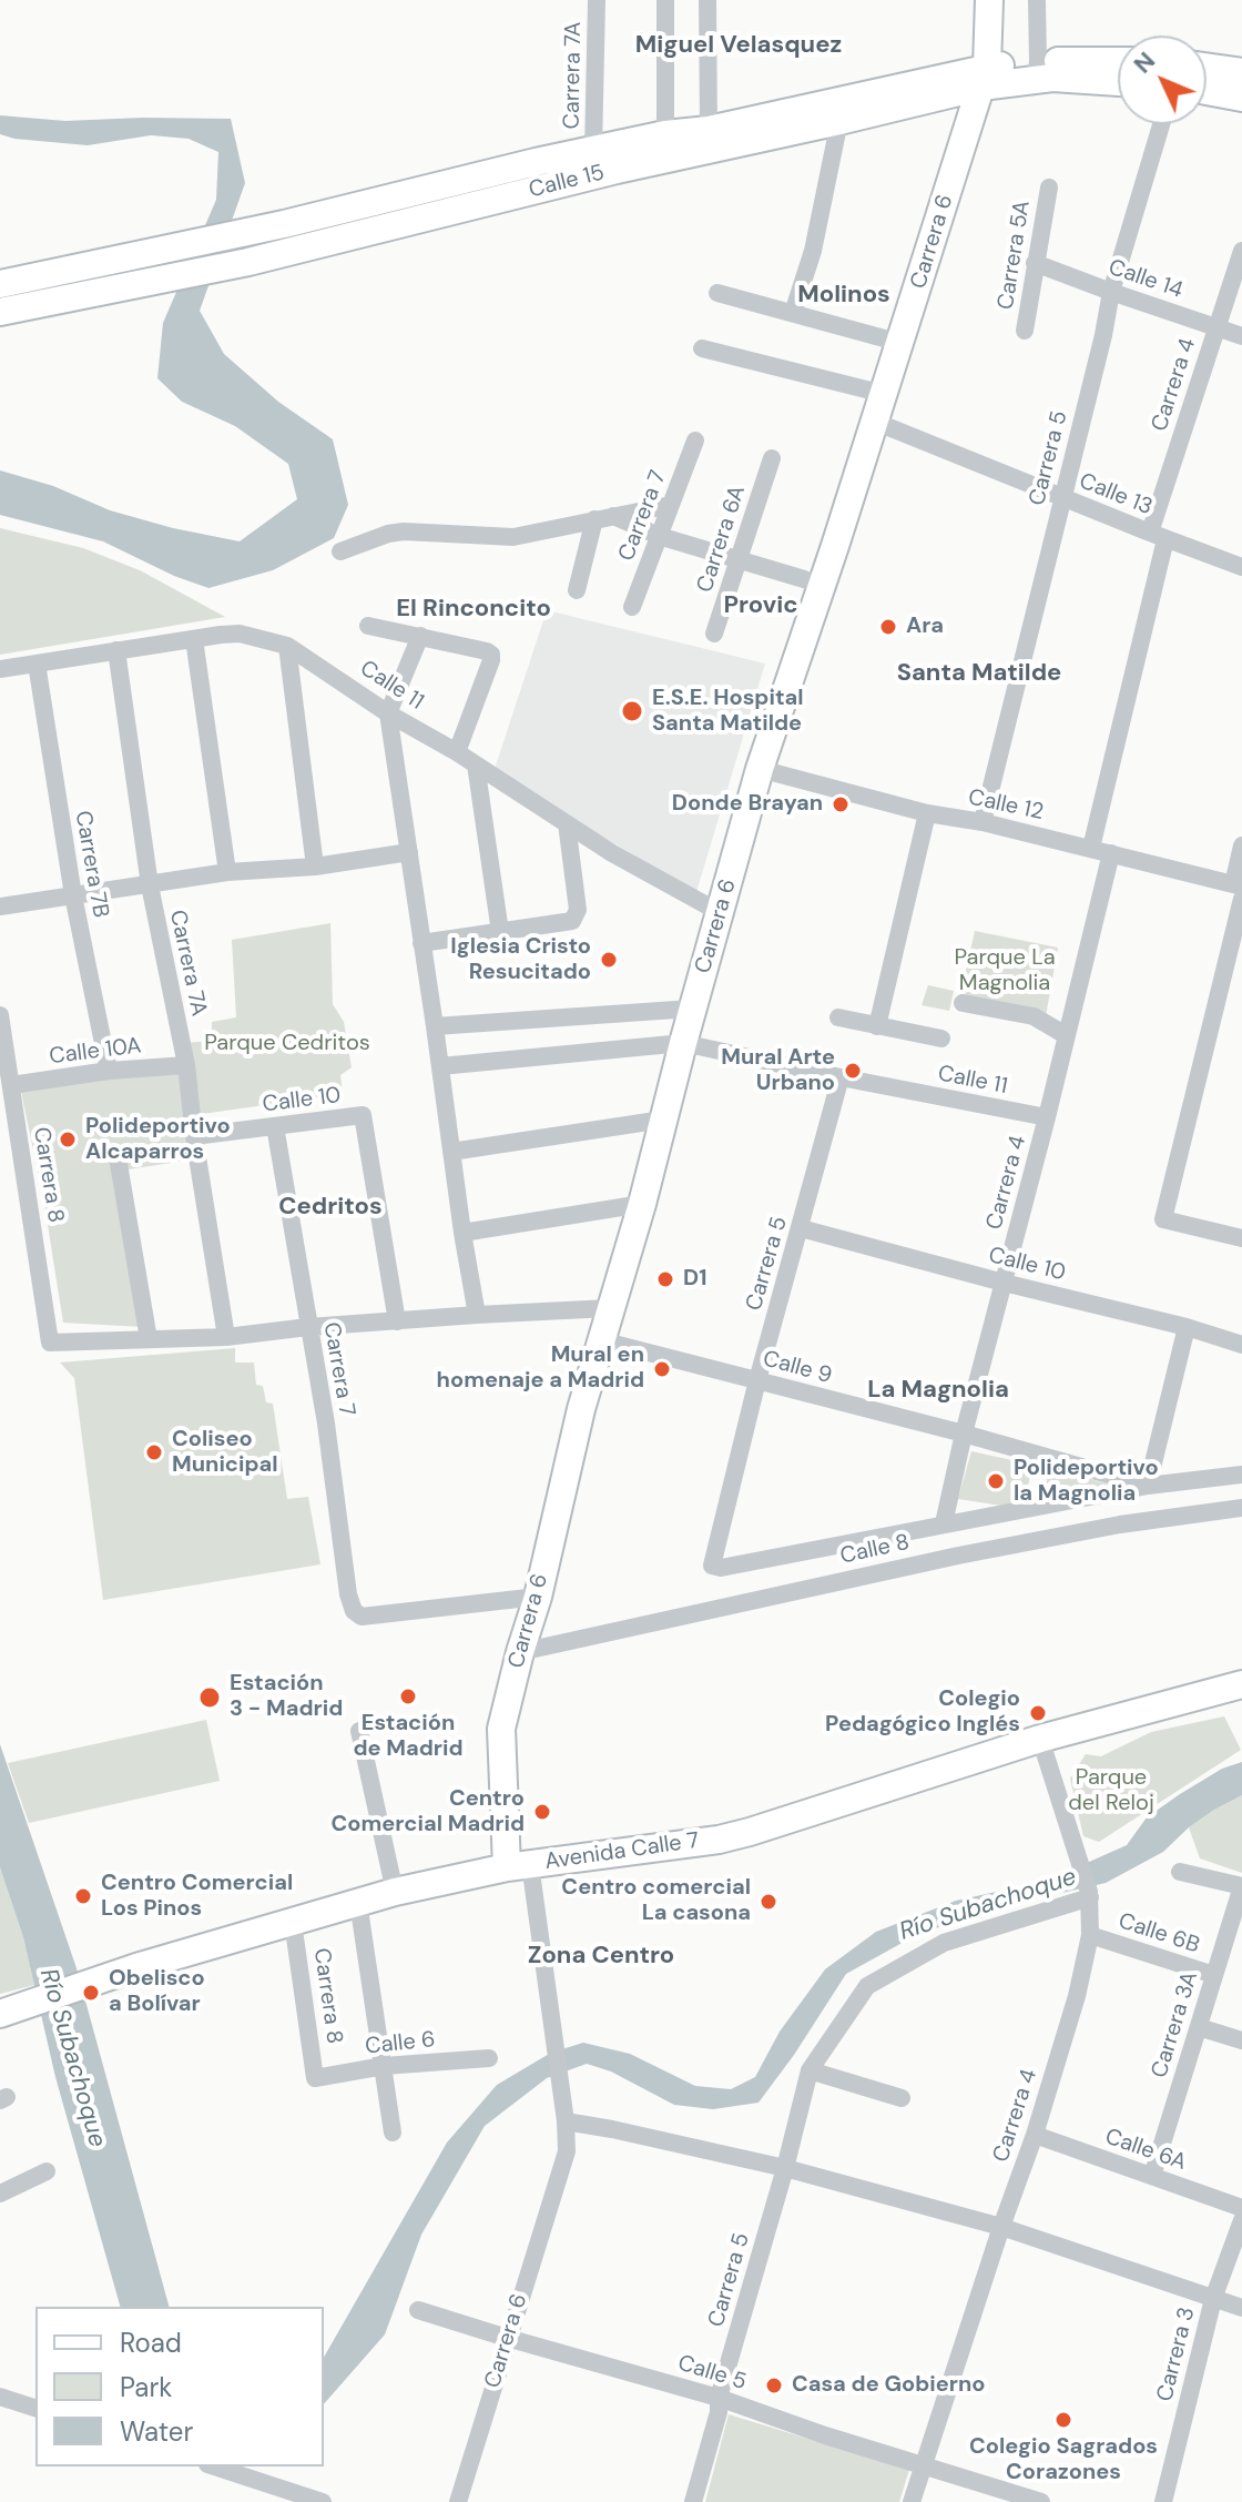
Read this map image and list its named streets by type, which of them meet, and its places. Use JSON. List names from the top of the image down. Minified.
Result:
{"streets":{"street":["Carrera 7A","Calle 15","Carrera 6","Carrera 5A","Calle 14","Carrera 4","Carrera 5","Calle 13","Carrera 7","Carrera 6A","Calle 11","Calle 12","Carrera 7B","Calle 10A","Calle 10","Carrera 8","Calle 9","Calle 8","Avenida Calle 7","Calle 6B","Carrera 3A","Calle 6","Calle 6A","Carrera 3","Calle 5"]},"crossings":[["Carrera 7A","Calle 15"],["Carrera 7A","Calle 11"],["Carrera 7A","Calle 10A"],["Carrera 7A","Calle 10"],["Calle 15","Carrera 6"],["Carrera 6","Calle 13"],["Carrera 6","Carrera 7"],["Carrera 6","Calle 11"],["Carrera 6","Calle 12"],["Carrera 6","Calle 9"],["Carrera 6","Calle 8"],["Carrera 6","Avenida Calle 7"],["Carrera 6","Calle 5"],["Carrera 5A","Calle 14"],["Calle 14","Carrera 4"],["Calle 14","Carrera 5"],["Carrera 4","Carrera 5"],["Carrera 4","Calle 13"],["Carrera 4","Calle 11"],["Carrera 4","Calle 12"],["Carrera 4","Calle 10"],["Carrera 4","Calle 9"],["Carrera 4","Avenida Calle 7"],["Carrera 4","Calle 6B"],["Carrera 4","Calle 6A"],["Carrera 4","Calle 5"],["Carrera 5","Calle 13"],["Carrera 5","Calle 11"],["Carrera 5","Calle 12"],["Carrera 5","Calle 10"],["Carrera 5","Calle 9"],["Carrera 5","Calle 5"],["Carrera 7","Calle 10"],["Calle 11","Carrera 7B"],["Carrera 7B","Calle 10A"],["Calle 10A","Carrera 8"],["Carrera 8","Avenida Calle 7"],["Carrera 8","Calle 6"],["Calle 6B","Carrera 3A"],["Carrera 3A","Calle 6A"]],"districts":["Miguel Velasquez","Molinos","Provic","El Rinconcito","Santa Matilde","Cedritos","La Magnolia","Zona Centro"],"water":["Río Subachoque"],"parks":["Parque La Magnolia","Parque Cedritos","Parque del Reloj"],"places":["Ara","E.S.E. Hospital Santa Matilde","Donde Brayan","Iglesia Cristo Resucitado","Mural Arte Urbano","Polideportivo Alcaparros","D1","Mural en homenaje a Madrid","Coliseo Municipal","Polideportivo la Magnolia","Estación de Madrid","Estación 3 - Madrid","Colegio Pedagógico Inglés","Centro Comercial Madrid","Centro Comercial Los Pinos","Centro comercial La casona","Obelisco a Bolívar","Casa de Gobierno","Colegio Sagrados Corazones"],"legend":["Road","Park","Water"],"north":"top left"}
